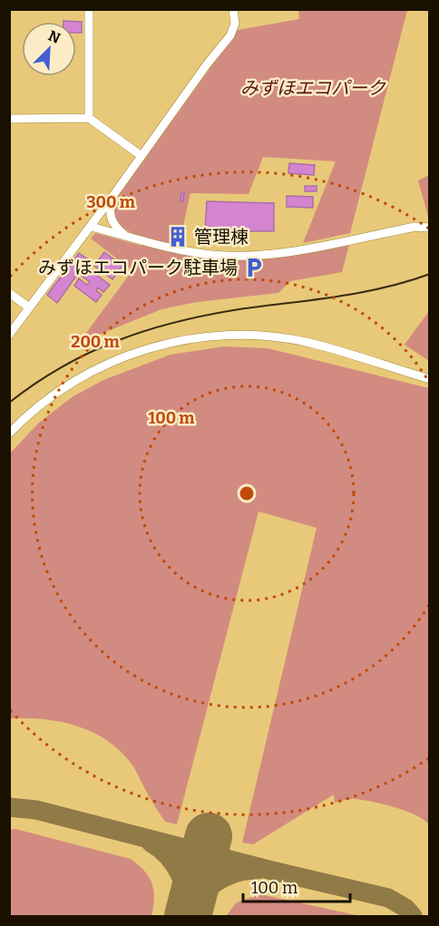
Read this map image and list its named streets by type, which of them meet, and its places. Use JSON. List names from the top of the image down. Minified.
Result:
{"parks":["みずほエコパーク"],"places":{"building":["管理棟"],"parking":["みずほエコパーク駐車場"]},"scale_bar":"100 m","north":"top right","rings":["300 m","200 m","100 m"]}
